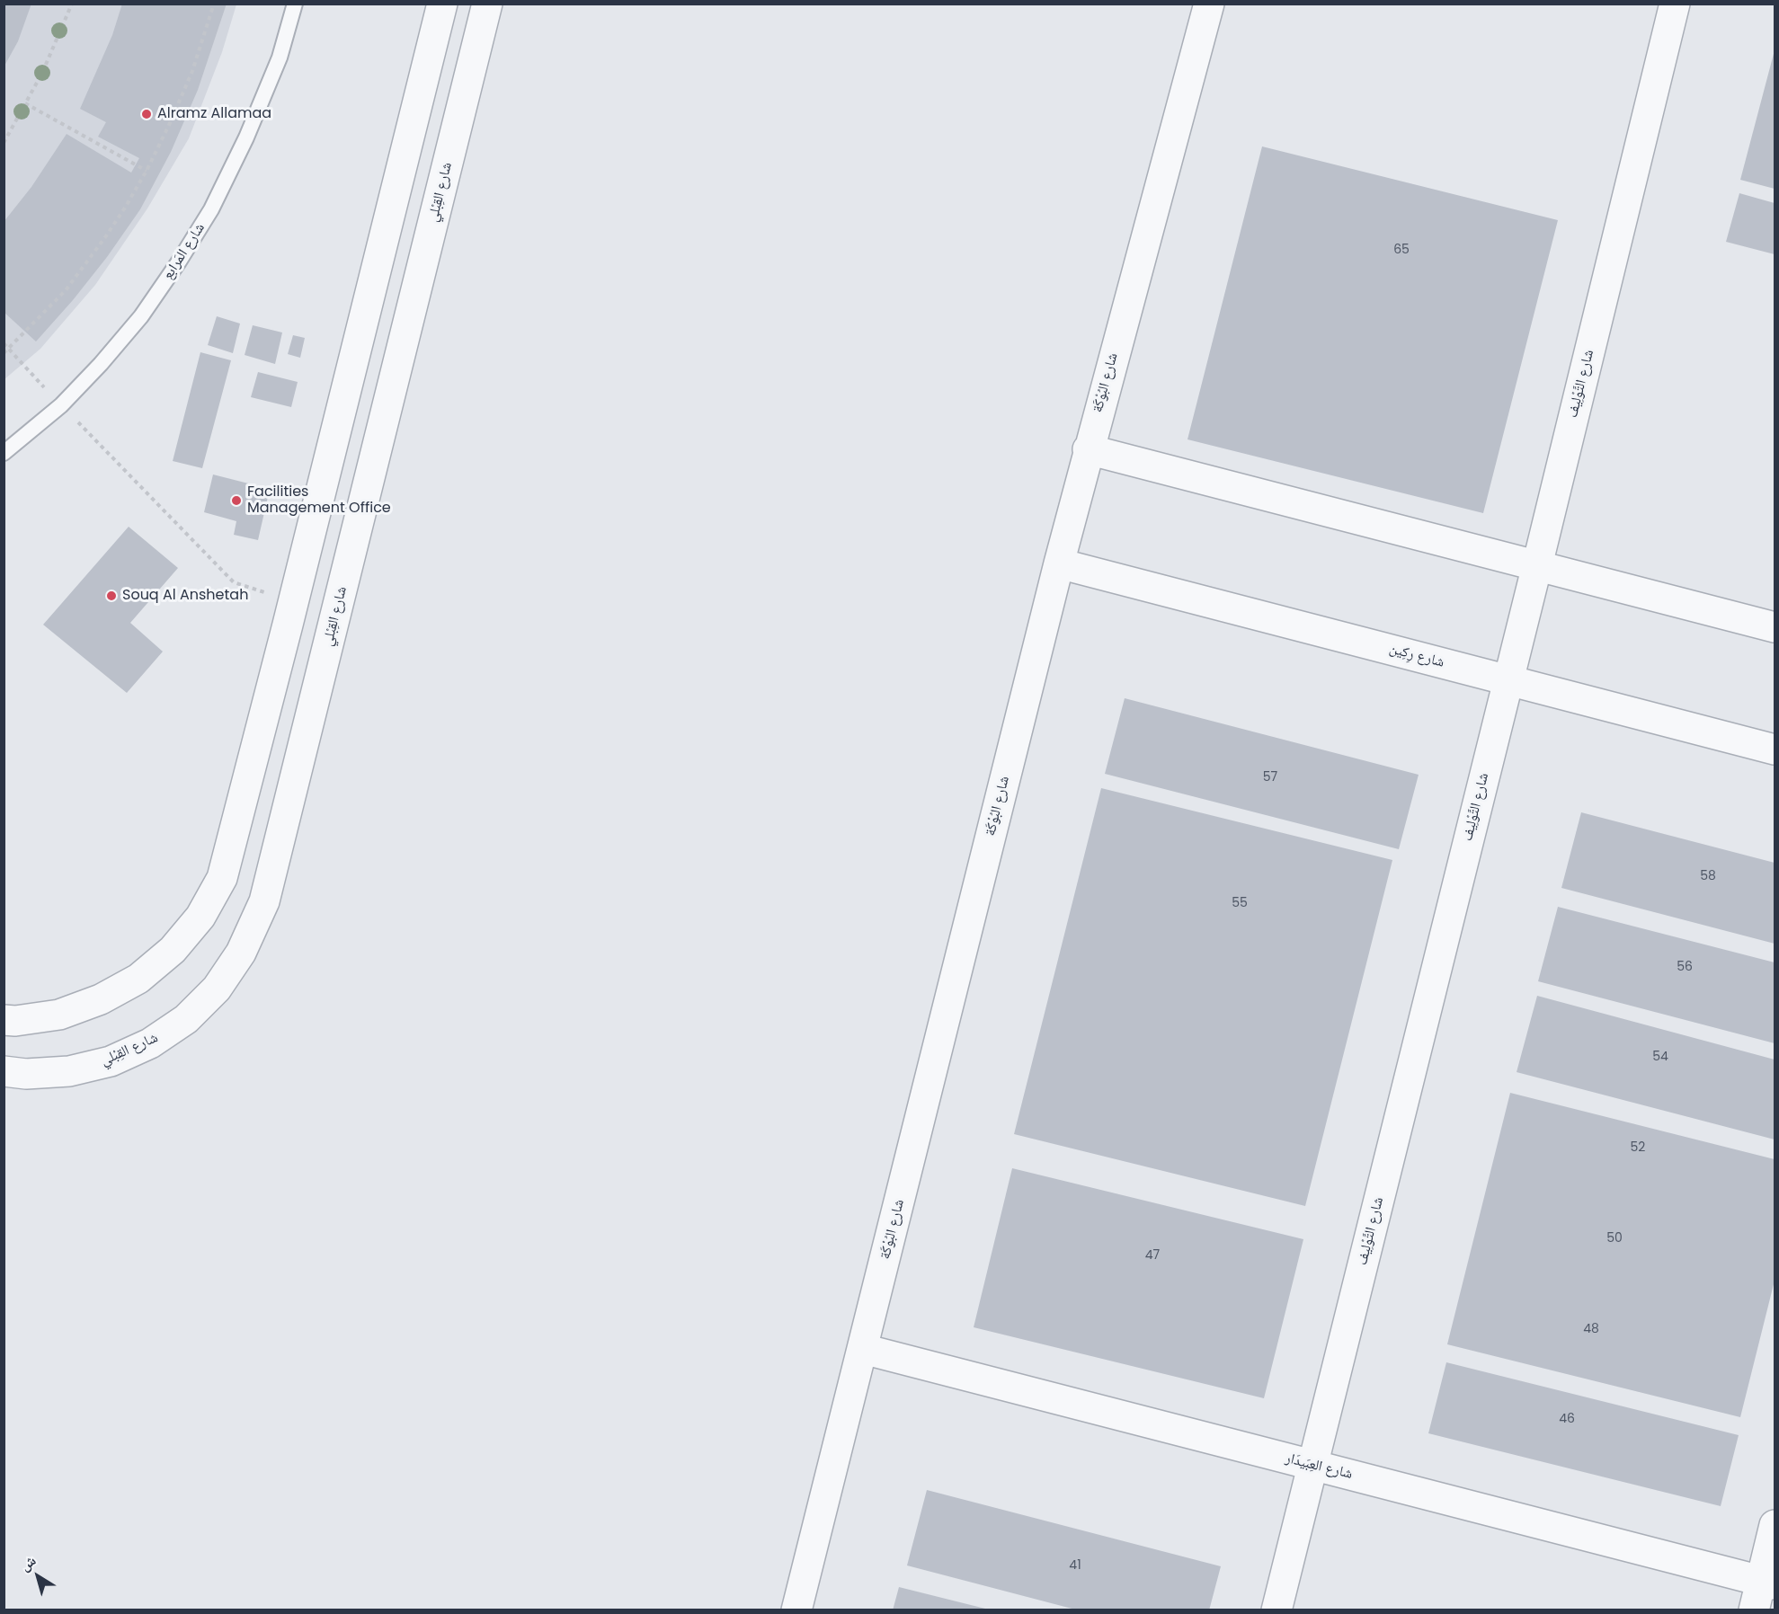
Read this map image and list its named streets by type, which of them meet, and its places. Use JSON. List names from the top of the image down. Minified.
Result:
{"streets":{"street":["شارع القِبْلي","شارع البُوْكَة","شارع التَّوْلِيف","شارع رِكِين","شارع العِبَيدَار"],"lane":["شارع المَرابع"]},"crossings":[["شارع البُوْكَة","شارع رِكِين"],["شارع البُوْكَة","شارع العِبَيدَار"],["شارع التَّوْلِيف","شارع رِكِين"],["شارع التَّوْلِيف","شارع العِبَيدَار"]],"places":["Alramz Allamaa","Facilities Management Office","Souq Al Anshetah"],"house_numbers":["65","57","58","55","56","54","52","50","47","48","46","41"],"north":"top left"}
